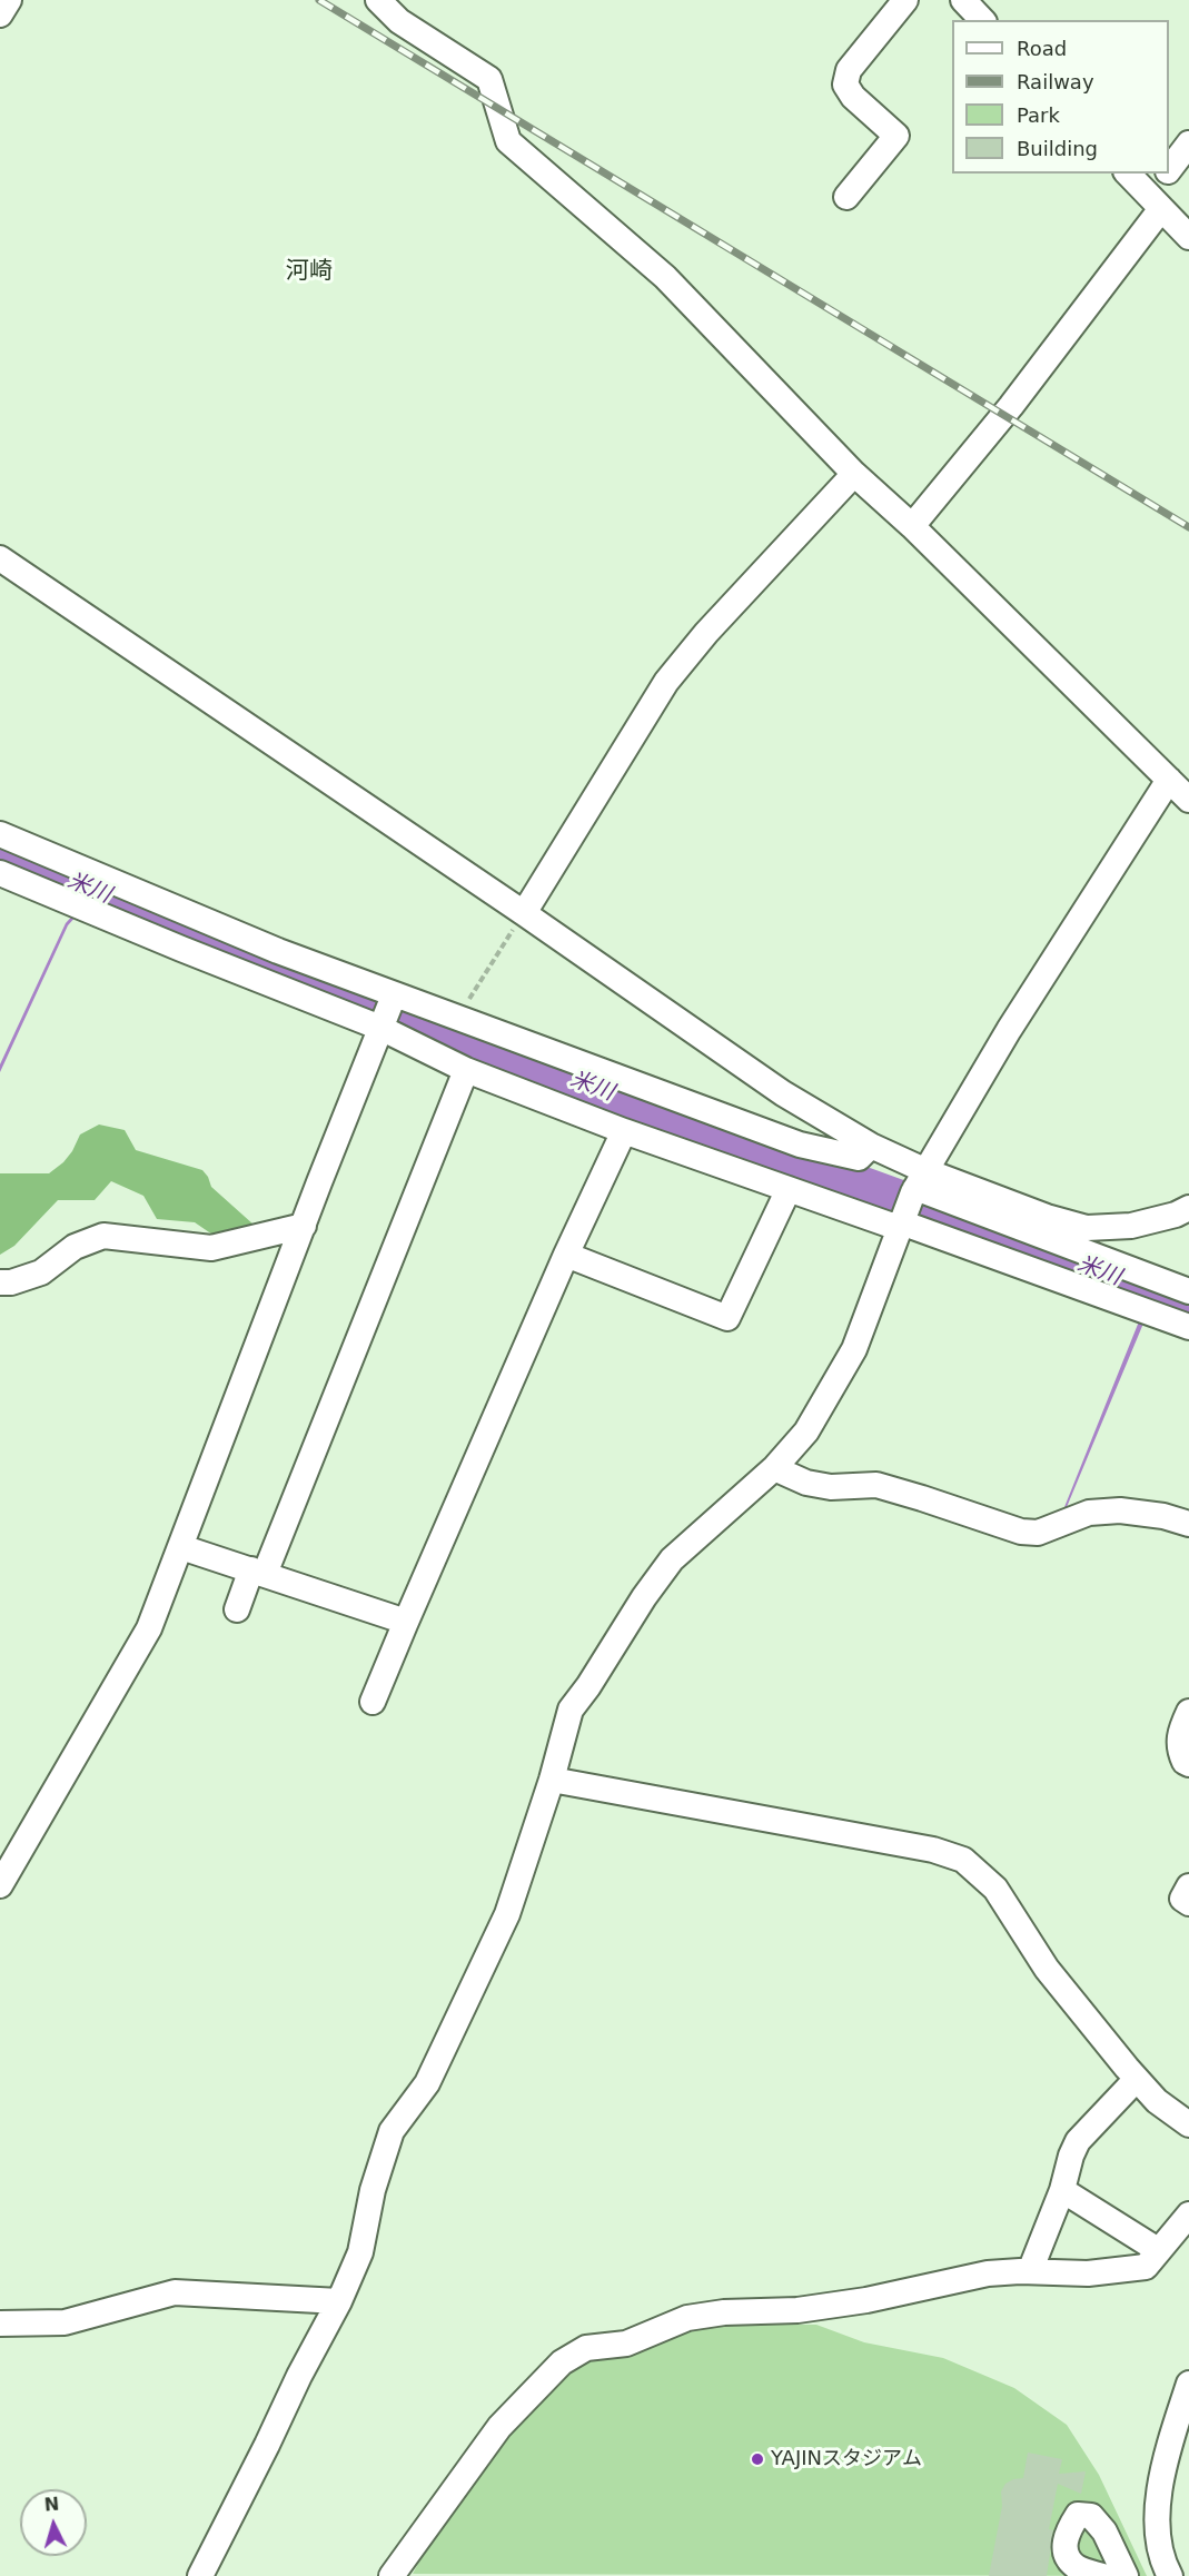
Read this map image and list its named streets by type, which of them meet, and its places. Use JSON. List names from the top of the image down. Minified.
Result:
{"districts":["河崎"],"water":["米川"],"places":["YAJINスタジアム"],"legend":["Road","Railway","Park","Building"],"north":"top"}
